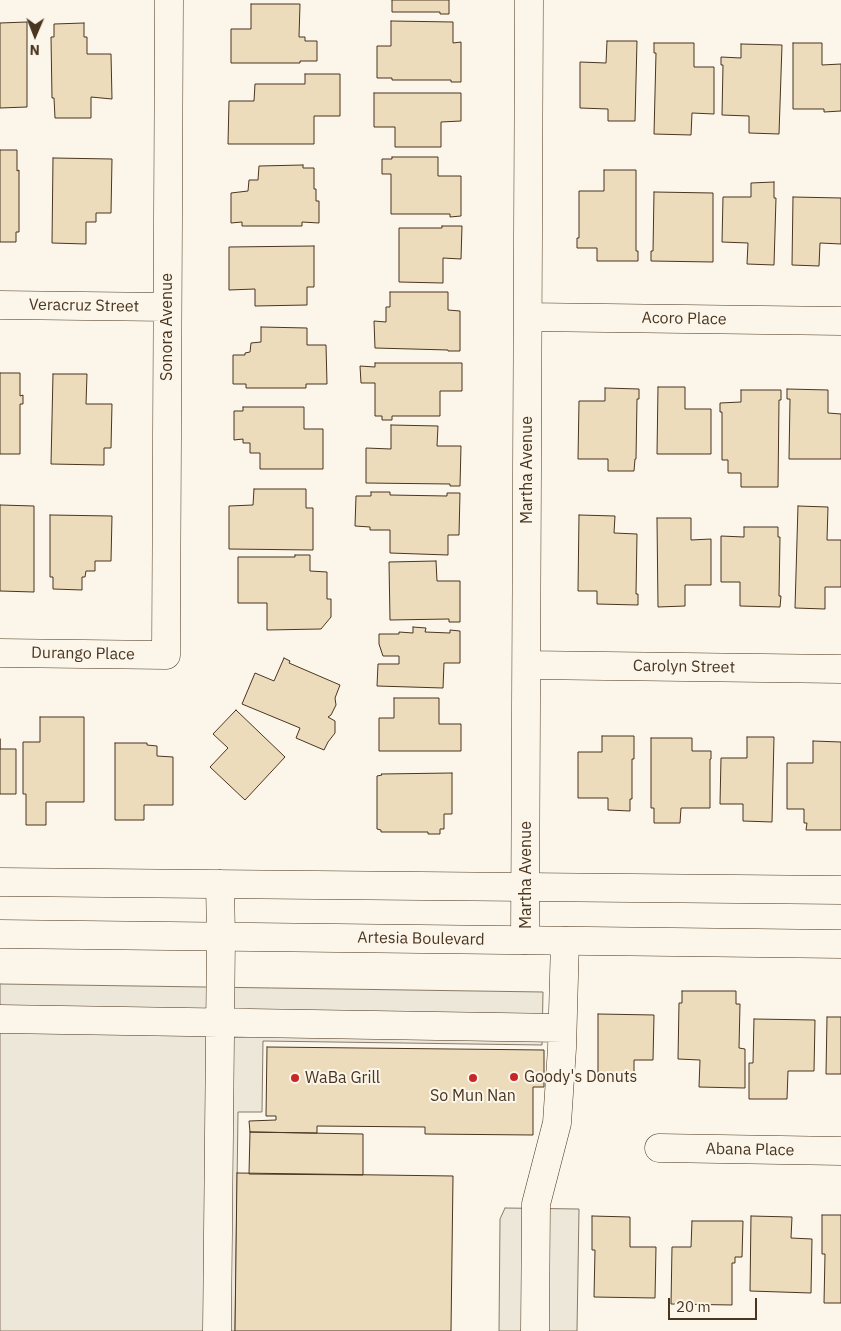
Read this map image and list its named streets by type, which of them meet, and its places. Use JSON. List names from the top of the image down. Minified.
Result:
{"streets":{"street":["Veracruz Street","Acoro Place","Sonora Avenue","Martha Avenue","Durango Place","Carolyn Street","Artesia Boulevard","Abana Place"]},"crossings":[["Veracruz Street","Sonora Avenue"],["Acoro Place","Martha Avenue"],["Sonora Avenue","Durango Place"],["Martha Avenue","Carolyn Street"],["Martha Avenue","Artesia Boulevard"]],"places":["Goody's Donuts","WaBa Grill","So Mun Nan"],"scale_bar":"20 m","north":"bottom"}
